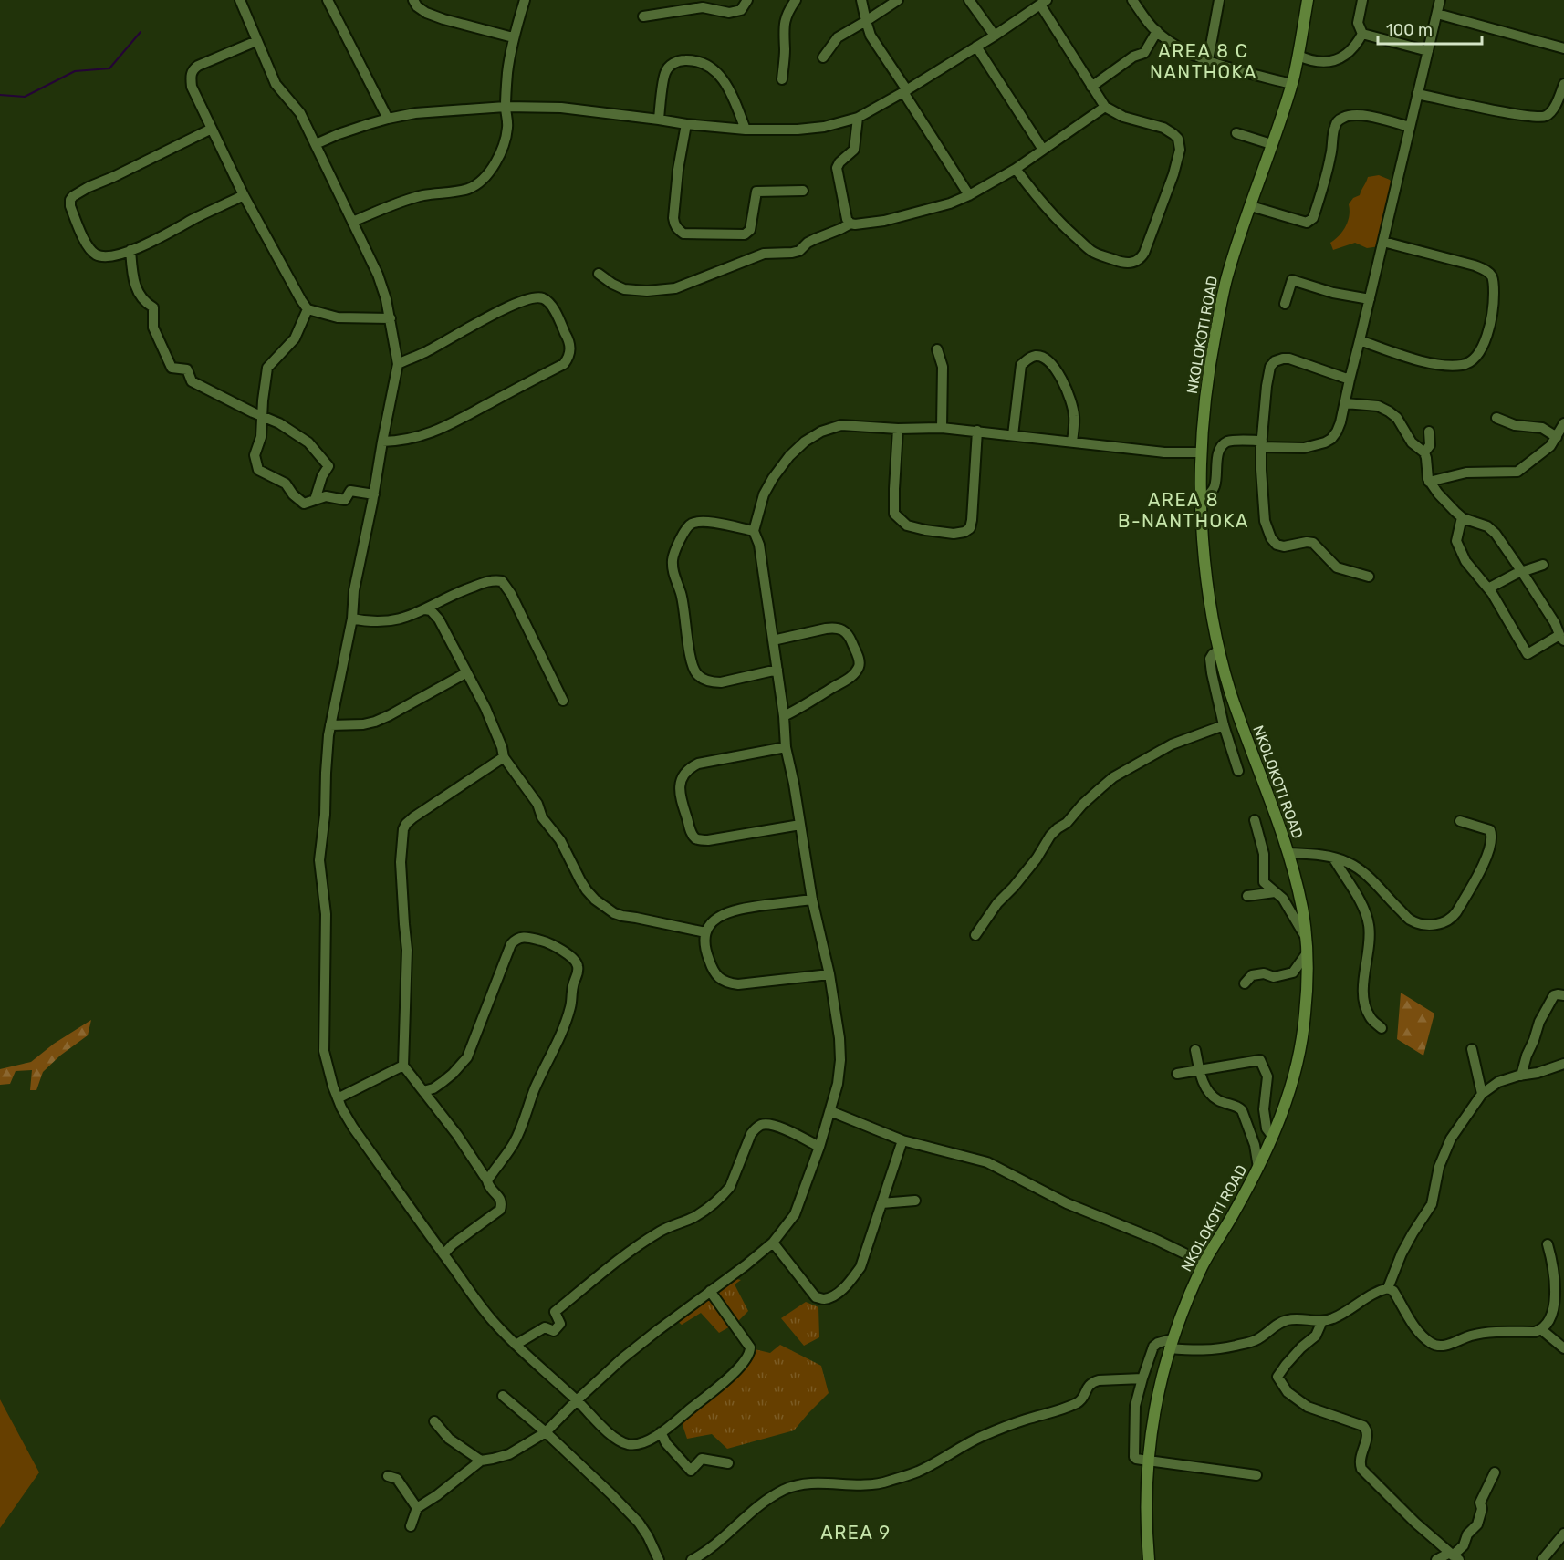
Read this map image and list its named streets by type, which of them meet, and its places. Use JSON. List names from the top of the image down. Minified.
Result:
{"streets":{"main road":["NKOLOKOTI ROAD"]},"districts":["AREA 8 C NANTHOKA","AREA 8 B-NANTHOKA","AREA 9"],"scale_bar":"100 m"}
